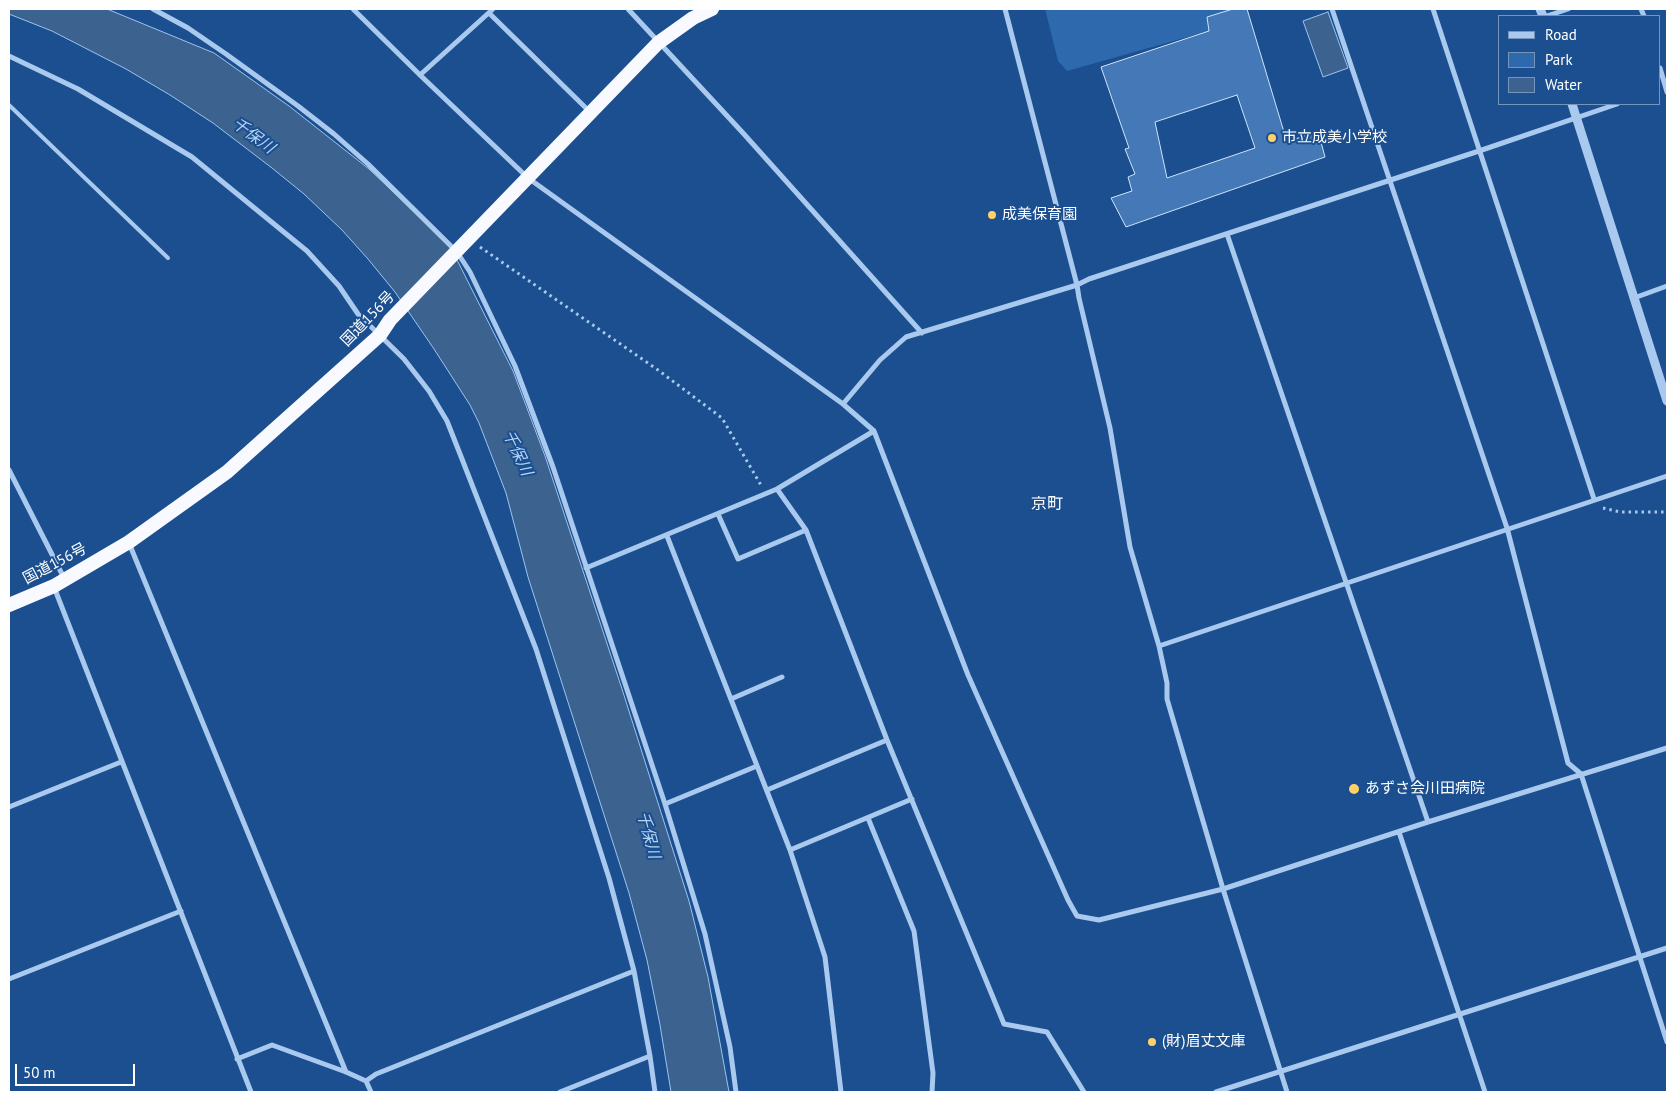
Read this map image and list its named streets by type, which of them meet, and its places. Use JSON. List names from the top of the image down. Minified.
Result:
{"streets":{"highway":["国道156号"]},"districts":["京町"],"water":["千保川"],"places":["市立成美小学校","成美保育園","あずさ会川田病院","(財)眉丈文庫"],"legend":["Road","Park","Water"],"scale_bar":"50 m"}
